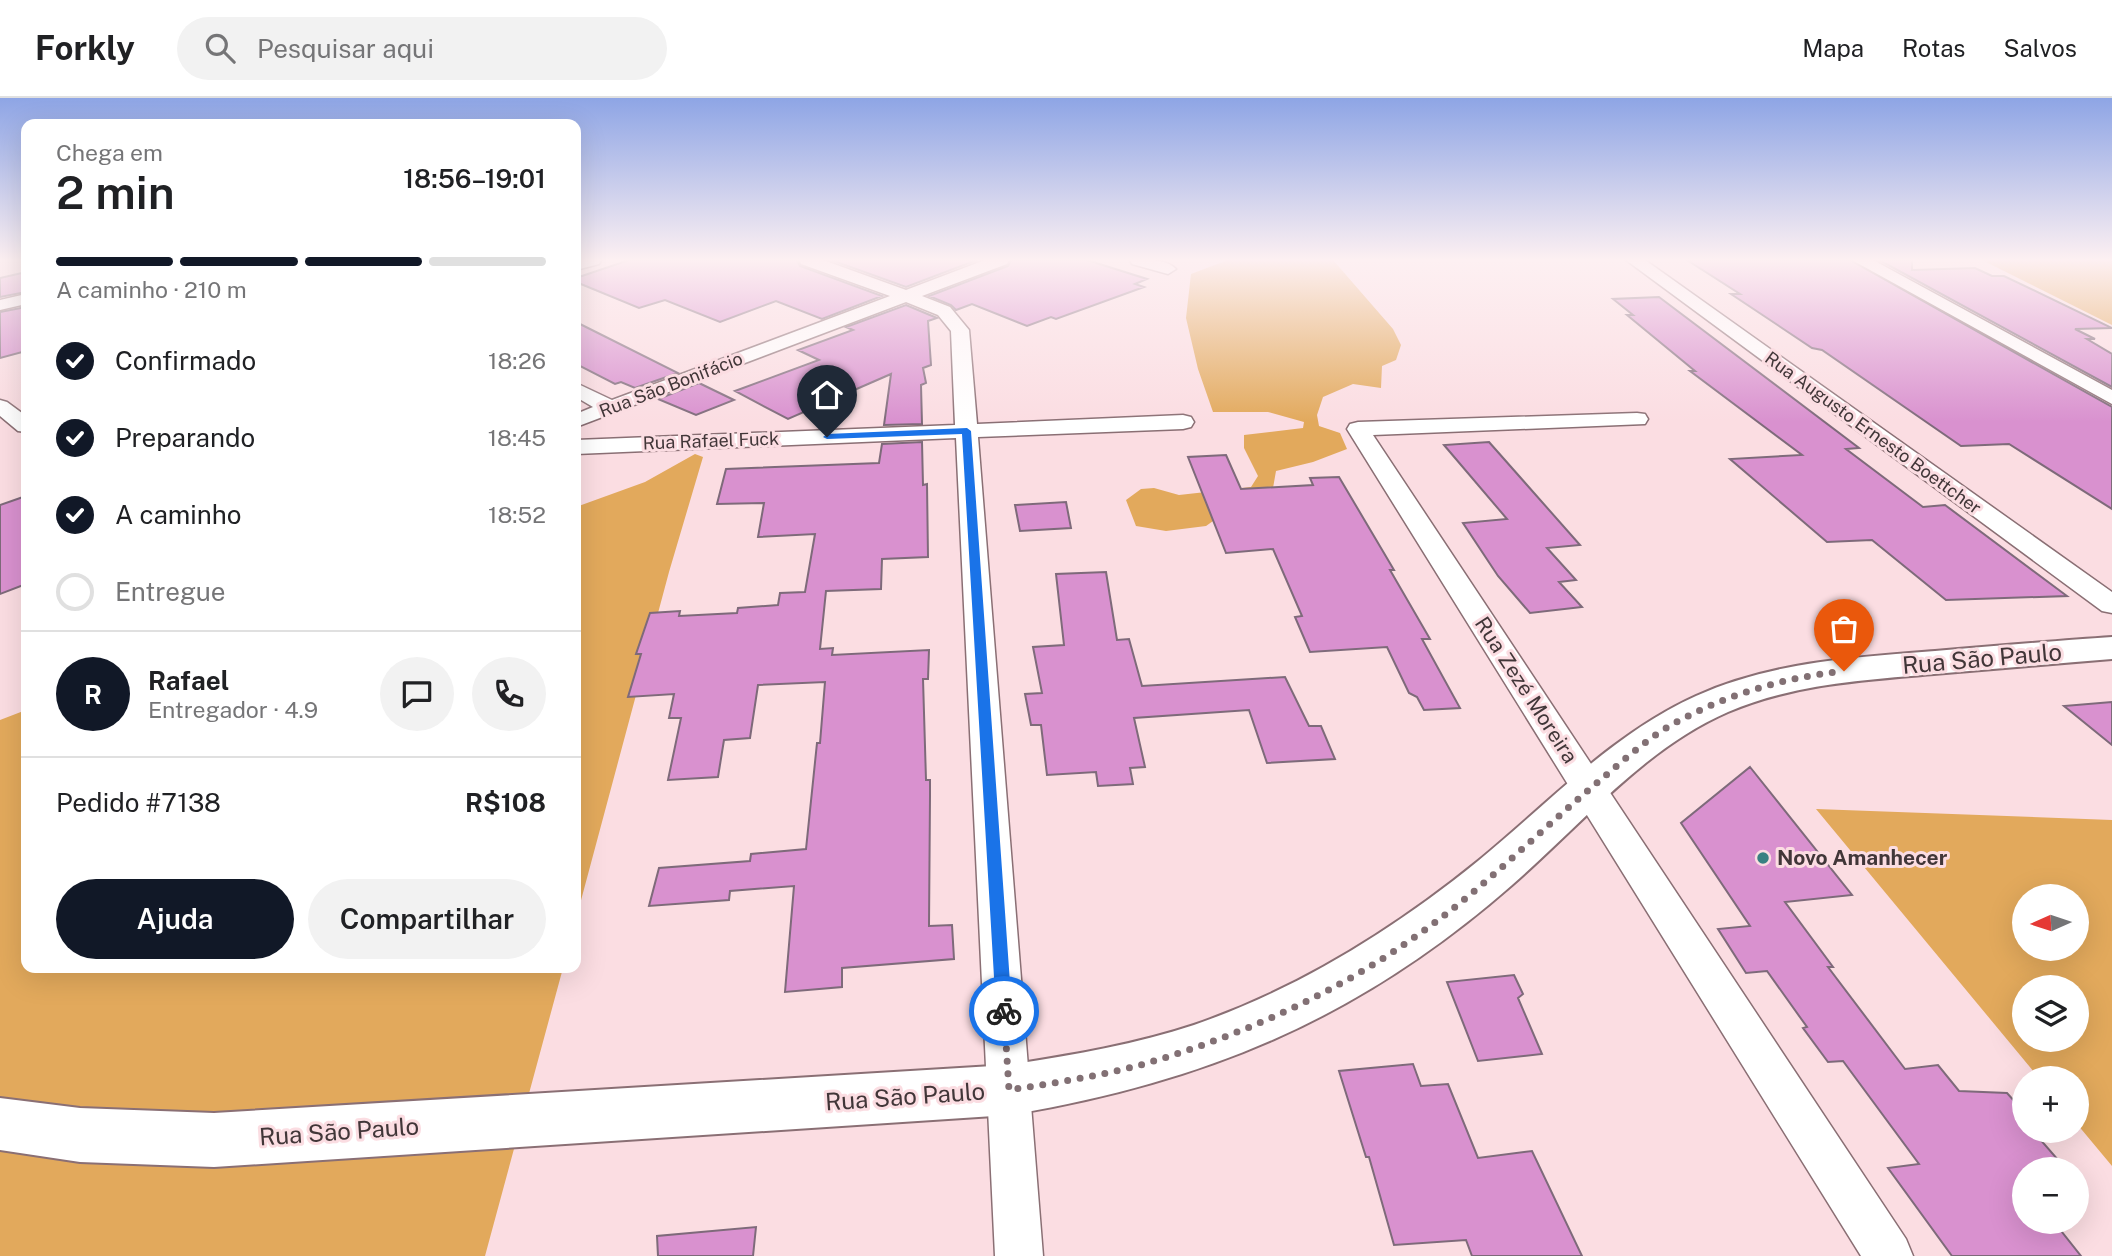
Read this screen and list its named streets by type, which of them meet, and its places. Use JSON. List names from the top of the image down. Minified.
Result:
{"streets":{"main road":["Rua São Paulo"],"street":["Rua São Bonifácio","Rua Augusto Ernesto Boettcher","Rua Rafael Fuck","Rua Zezé Moreira"]},"crossings":[["Rua São Paulo","Rua Zezé Moreira"]],"places":["Novo Amanhecer"],"north":"left","page":{"header":"Forkly","search":"Pesquisar aqui","nav":["Mapa","Rotas","Salvos"],"heading":["2 min","Chega em","18:56–19:01"],"panel":["Rafael","Entregador · 4.9","Pedido #7138","R$108"],"bar":"A caminho · 210 m","list":[["Confirmado","18:26"],["Preparando","18:45"],["A caminho","18:52"],"Entregue"],"round":"R","buttons":["Ajuda","Compartilhar"],"map_buttons":["+","−"]}}
